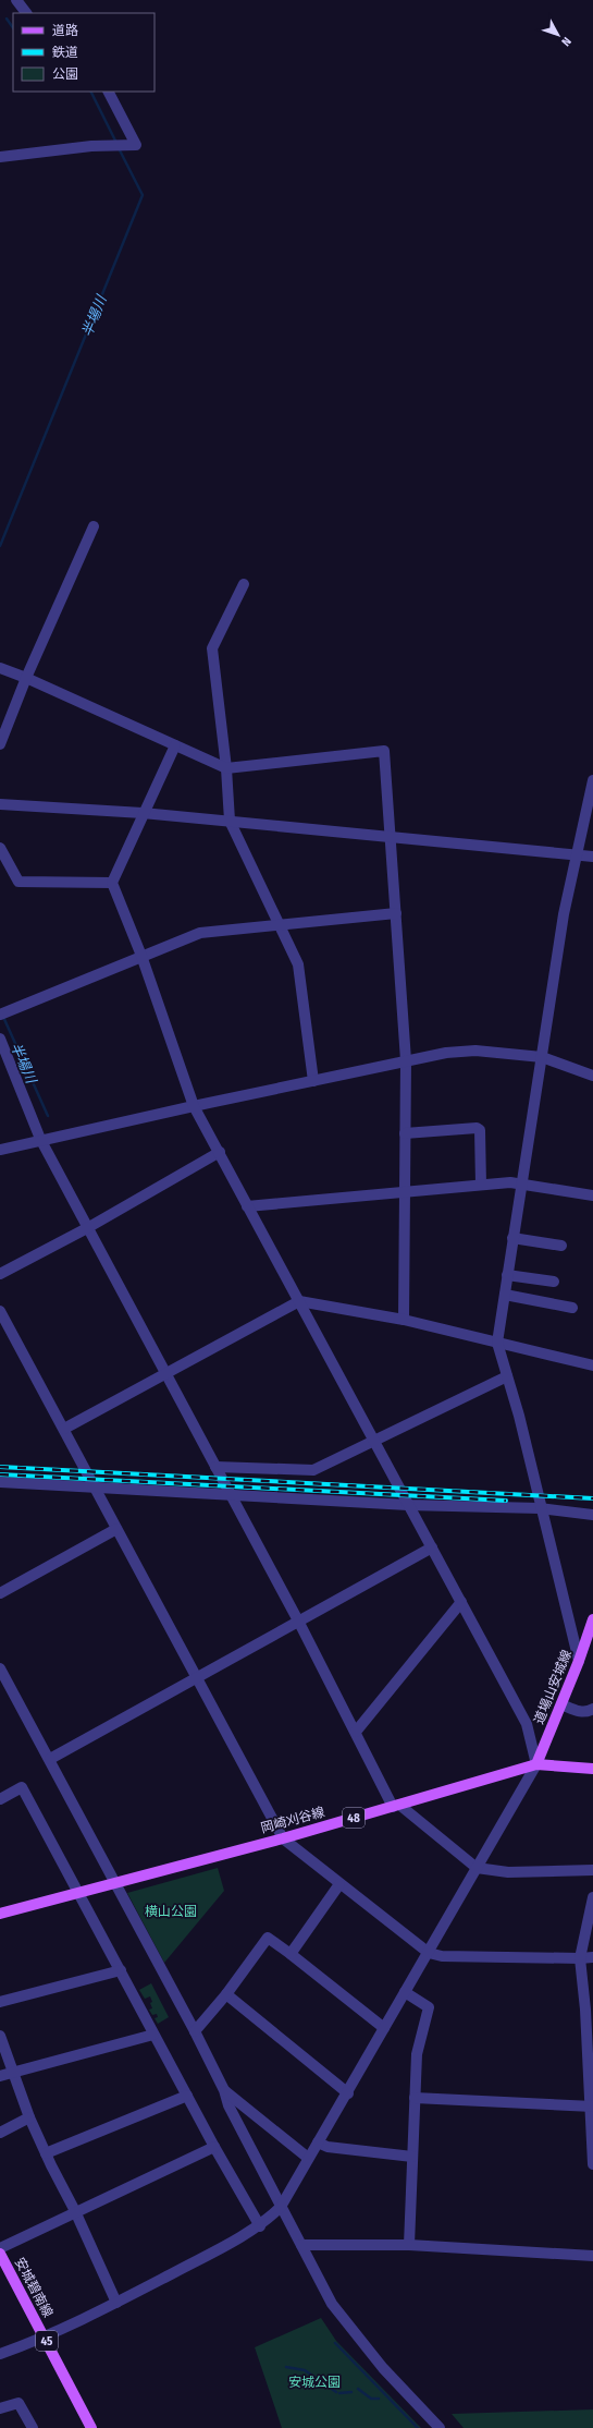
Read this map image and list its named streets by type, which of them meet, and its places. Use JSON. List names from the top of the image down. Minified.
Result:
{"streets":{"main road":["道場山安城線","48","岡崎刈谷線","安城碧南線","45"]},"crossings":[["道場山安城線","岡崎刈谷線"]],"water":["半場川"],"parks":["横山公園","安城公園"],"legend":["道路","鉄道","公園"],"north":"bottom right"}
